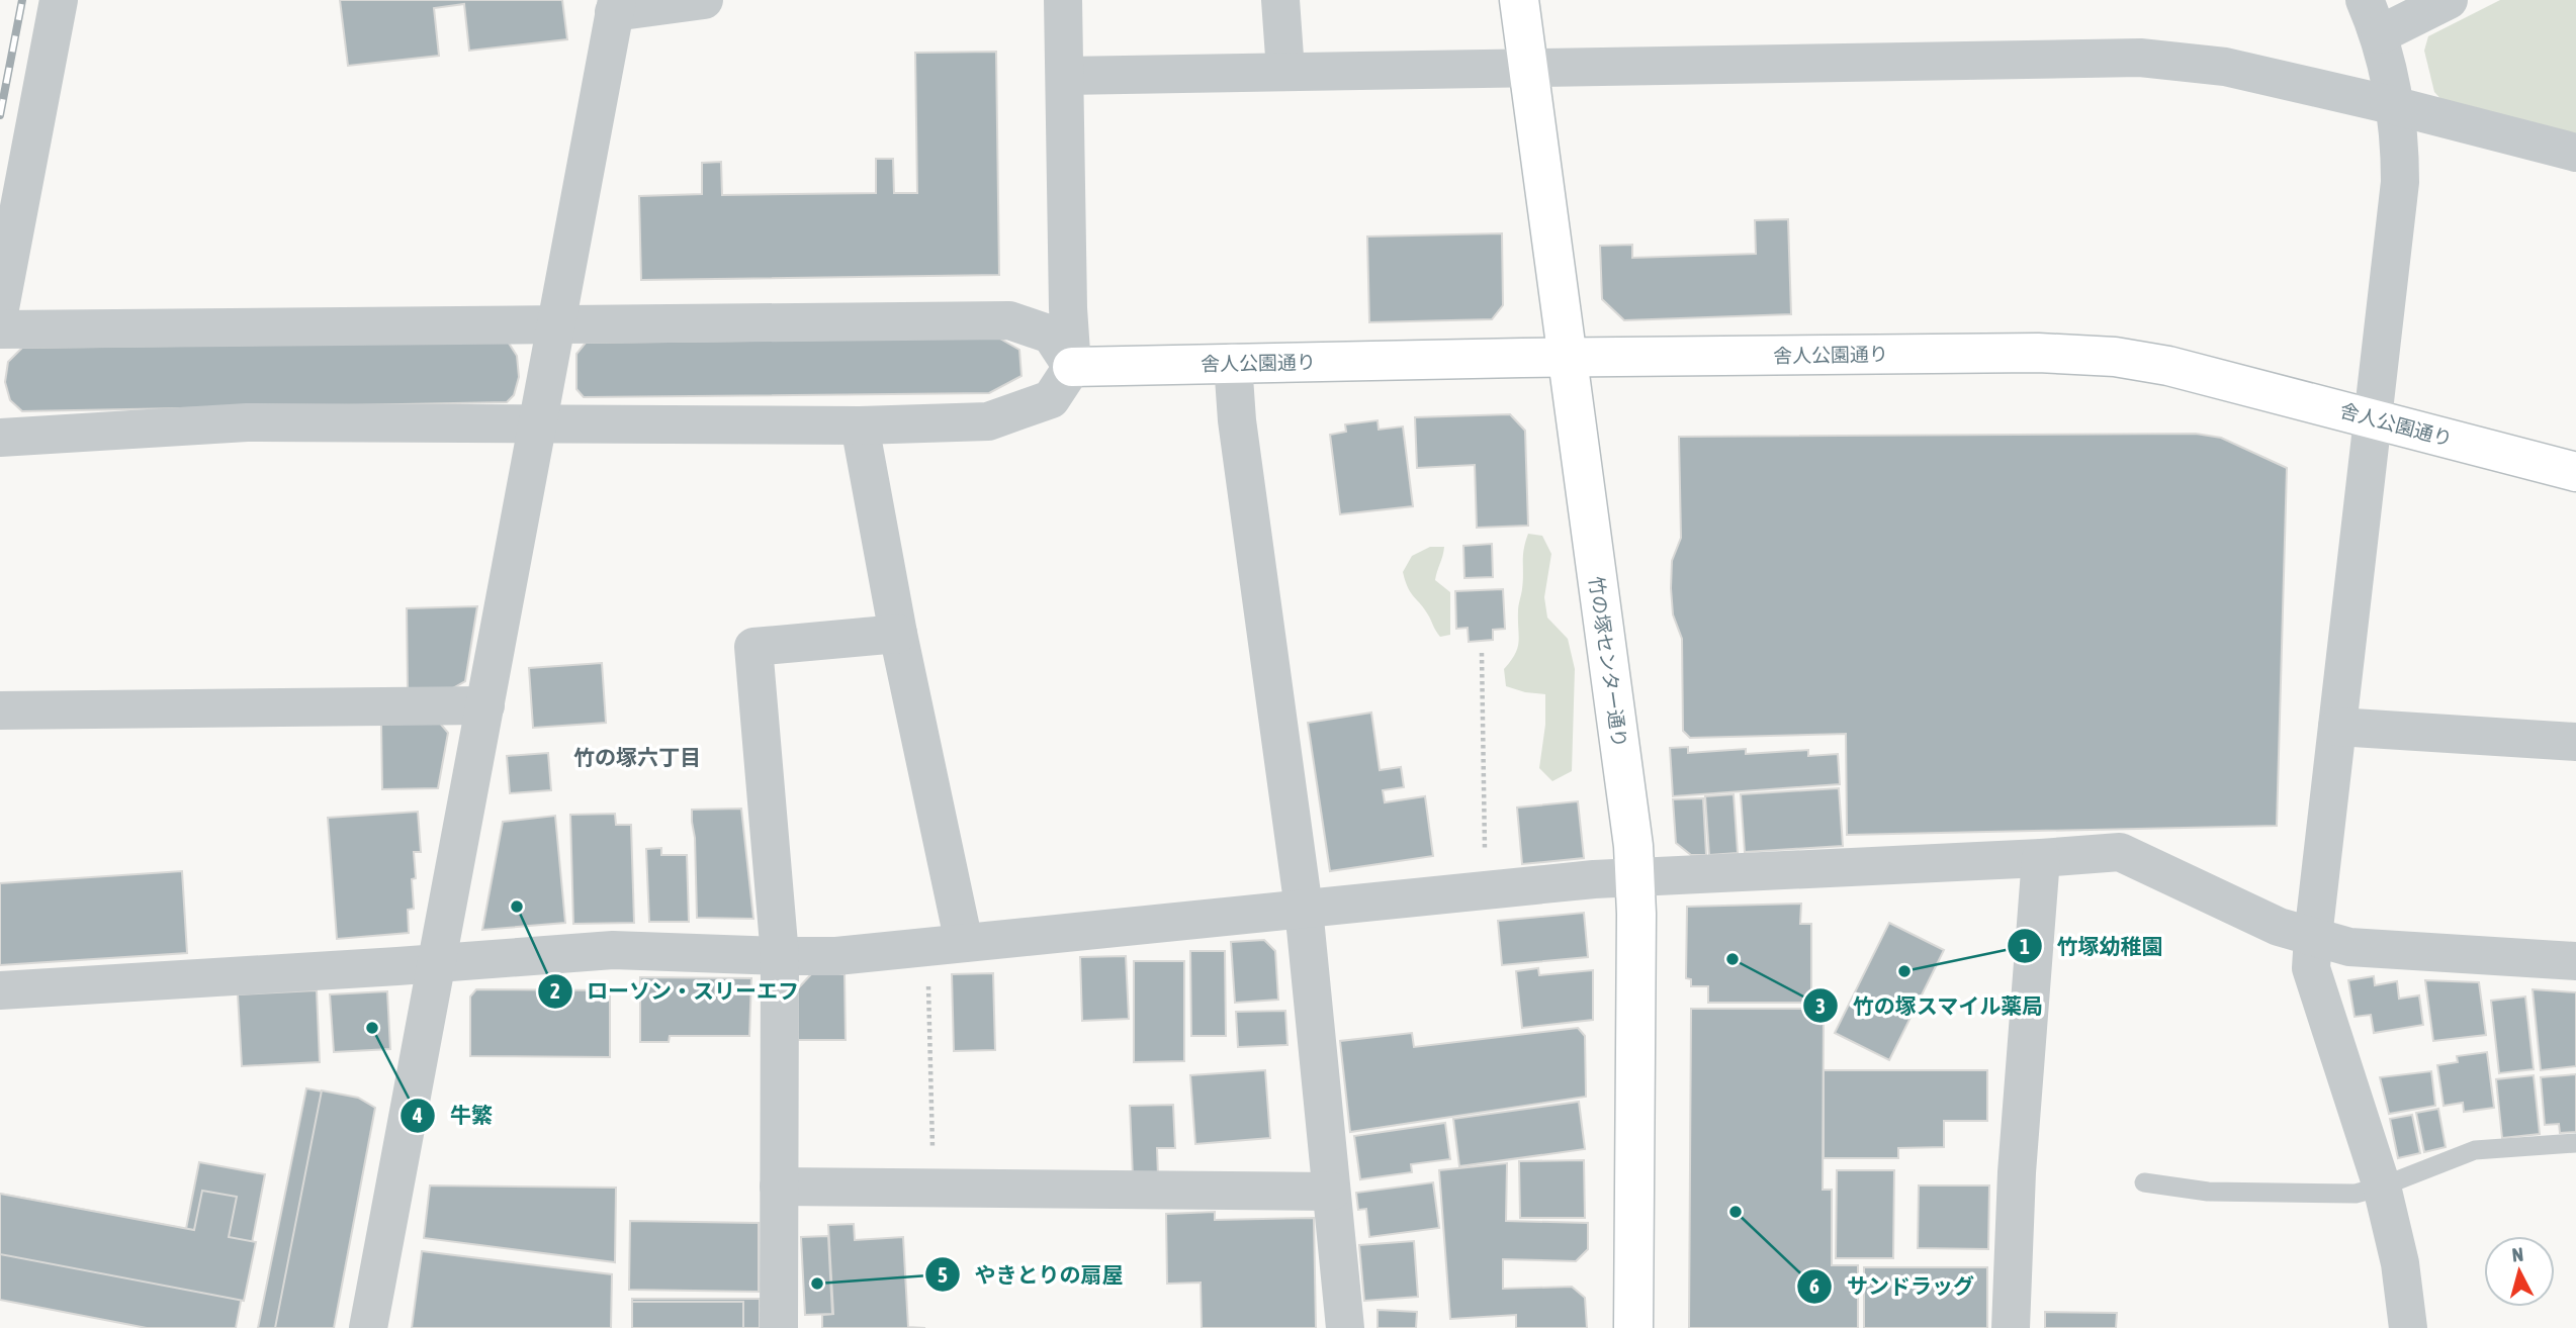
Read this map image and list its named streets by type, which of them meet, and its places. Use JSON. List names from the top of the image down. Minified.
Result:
{"streets":{"street":["舎人公園通り","竹の塚センター通り"]},"crossings":[["舎人公園通り","竹の塚センター通り"]],"districts":["竹の塚六丁目"],"places":["ローソン・スリーエフ","竹の塚スマイル薬局","竹塚幼稚園","牛繁","サンドラッグ","やきとりの扇屋"],"north":"top"}
